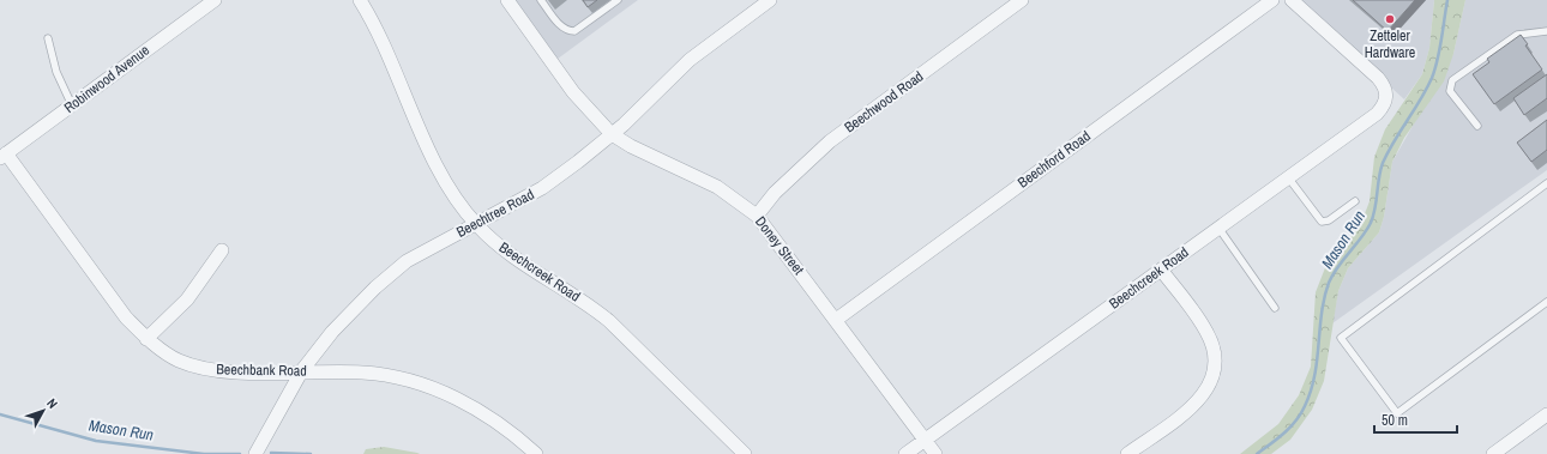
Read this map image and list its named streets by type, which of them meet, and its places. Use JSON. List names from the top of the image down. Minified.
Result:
{"streets":{"street":["Robinwood Avenue","Beechwood Road","Beechford Road","Beechtree Road","Doney Street","Beechcreek Road","Beechbank Road"]},"crossings":[["Robinwood Avenue","Beechbank Road"],["Beechwood Road","Doney Street"],["Beechford Road","Doney Street"],["Beechtree Road","Doney Street"],["Beechtree Road","Beechcreek Road"],["Beechtree Road","Beechbank Road"],["Doney Street","Beechcreek Road"]],"water":["Mason Run"],"places":["Zetteler Hardware"],"scale_bar":"50 m","north":"top right"}
